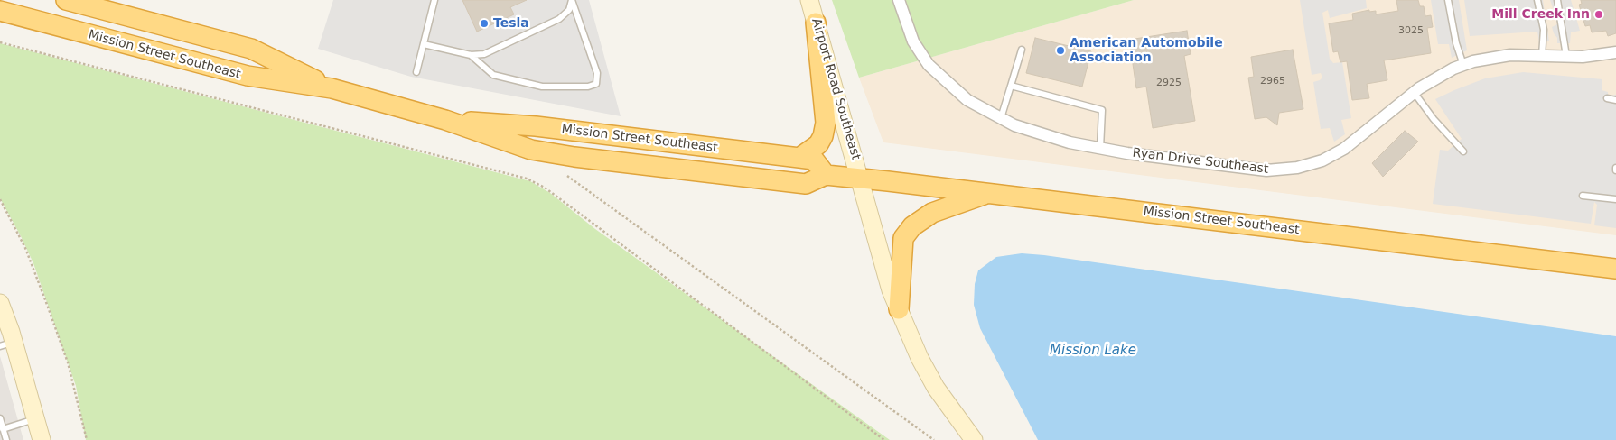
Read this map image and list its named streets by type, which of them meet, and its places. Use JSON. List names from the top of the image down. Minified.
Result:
{"streets":{"highway":["Mission Street Southeast"],"main road":["Airport Road Southeast"],"street":["Ryan Drive Southeast"]},"crossings":[["Mission Street Southeast","Airport Road Southeast"]],"water":["Mission Lake"],"places":["Mill Creek Inn","Tesla","American Automobile Association"],"house_numbers":["3025","2965","2925"]}
